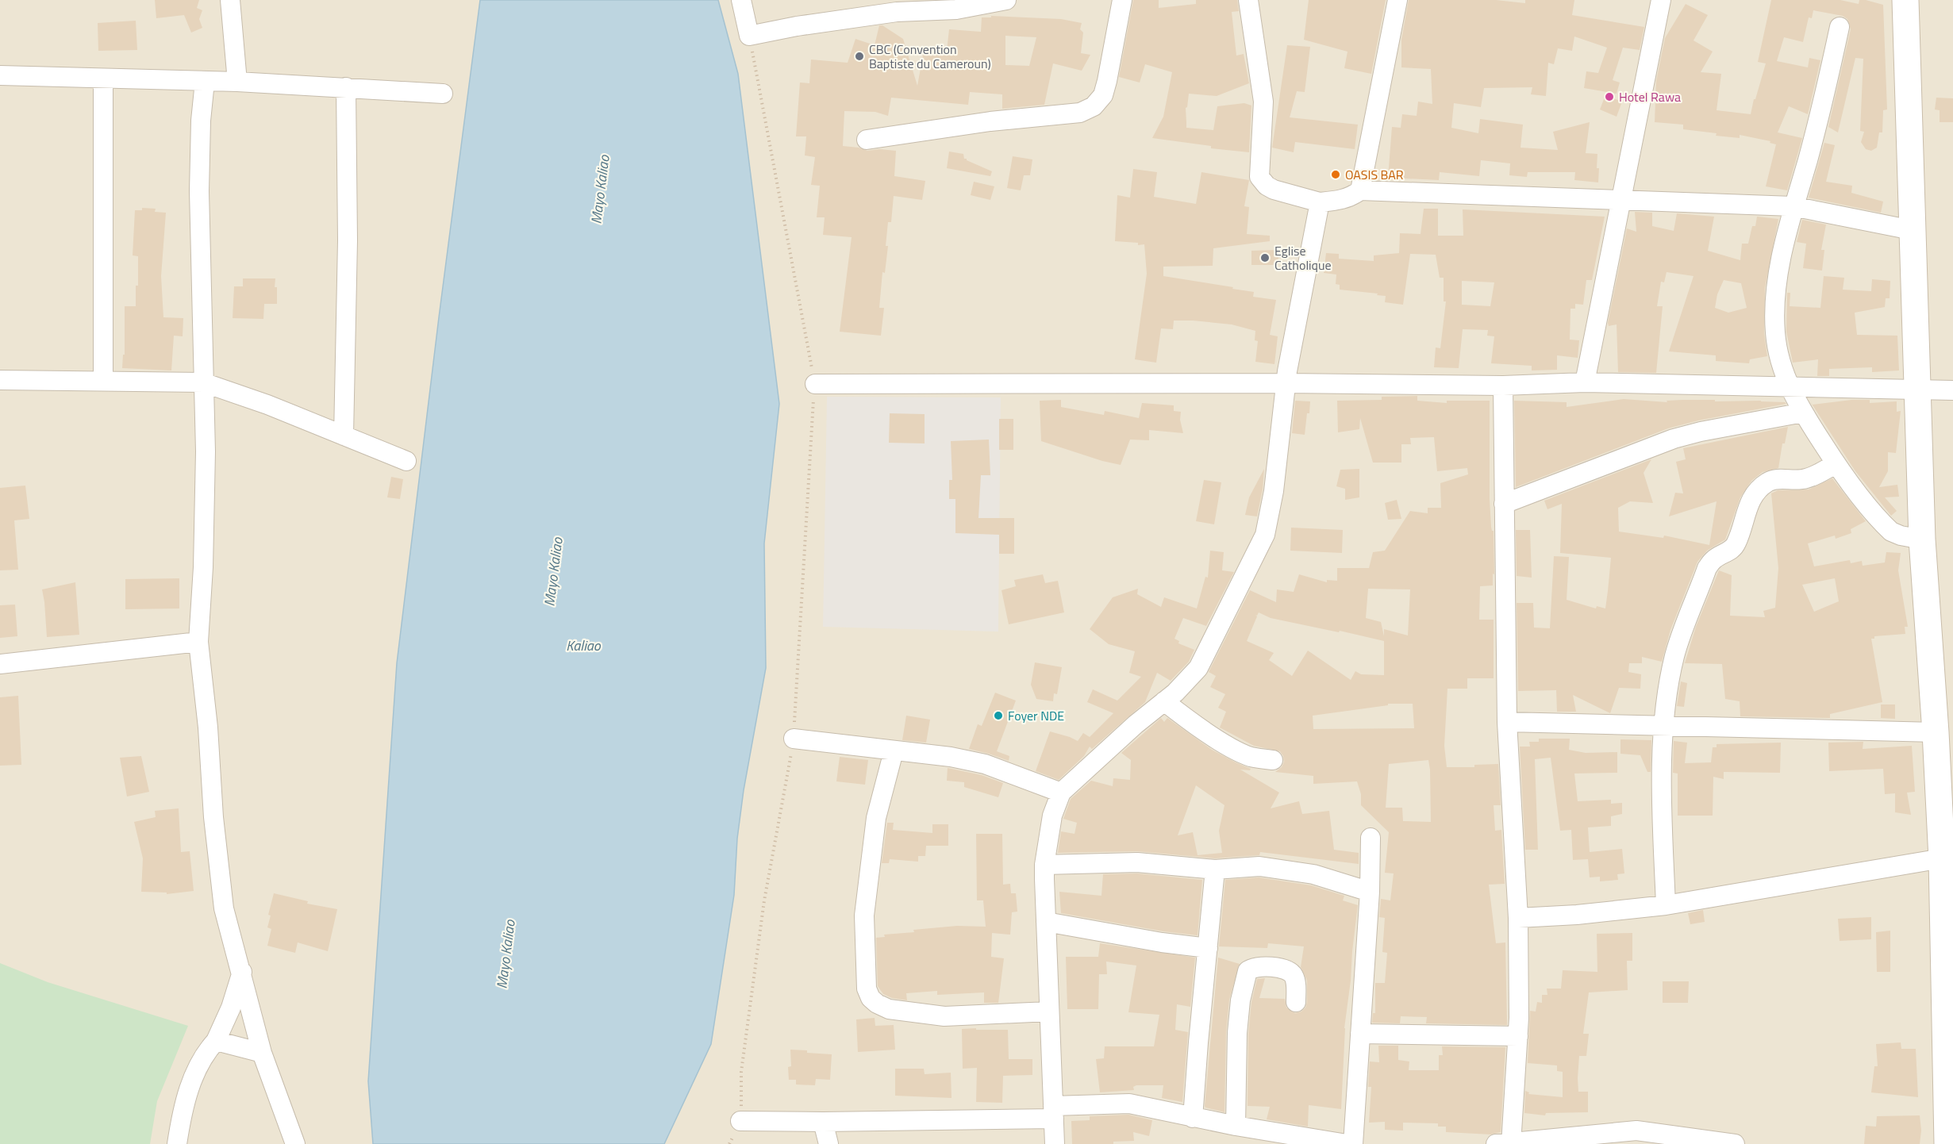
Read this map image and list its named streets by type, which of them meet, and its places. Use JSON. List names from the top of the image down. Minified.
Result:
{"water":["Mayo Kaliao","Kaliao"],"places":["CBC (Convention Baptiste du Cameroun)","Hotel Rawa","OASIS BAR","Eglise Catholique","Foyer NDE"]}
